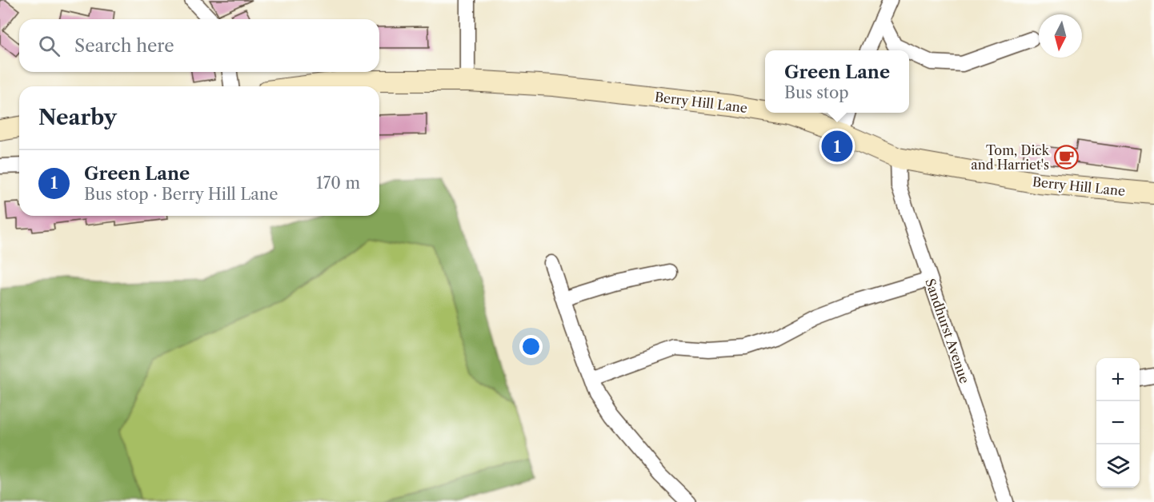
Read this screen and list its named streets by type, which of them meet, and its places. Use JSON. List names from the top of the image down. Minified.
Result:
{"streets":{"street":["Berry Hill Lane","Sandhurst Avenue"]},"crossings":[["Berry Hill Lane","Sandhurst Avenue"]],"places":{"cafe":["Tom, Dick and Harriet's"]},"north":"bottom","page":{"search":"Search here","popup":["Green Lane","Bus stop"],"heading":"Nearby","pins":"1","list":[{"mark":"1","name":"Green Lane","note":"Bus stop · Berry Hill Lane","value":"170 m"}],"map_buttons":["+","−"]}}
